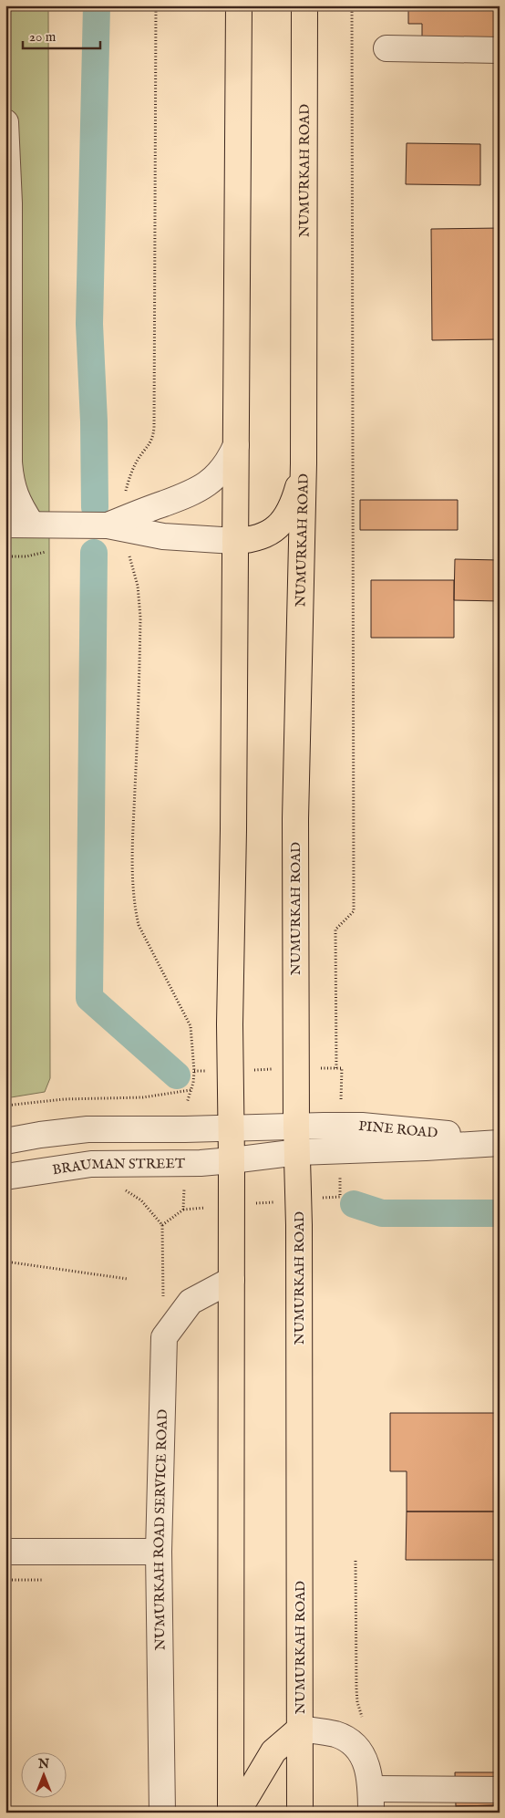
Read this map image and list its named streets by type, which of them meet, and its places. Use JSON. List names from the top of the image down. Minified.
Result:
{"streets":{"highway":["NUMURKAH ROAD"],"street":["PINE ROAD","BRAUMAN STREET","NUMURKAH ROAD SERVICE ROAD"]},"crossings":[["NUMURKAH ROAD","PINE ROAD"],["PINE ROAD","BRAUMAN STREET"]],"scale_bar":"20 m","north":"top"}
